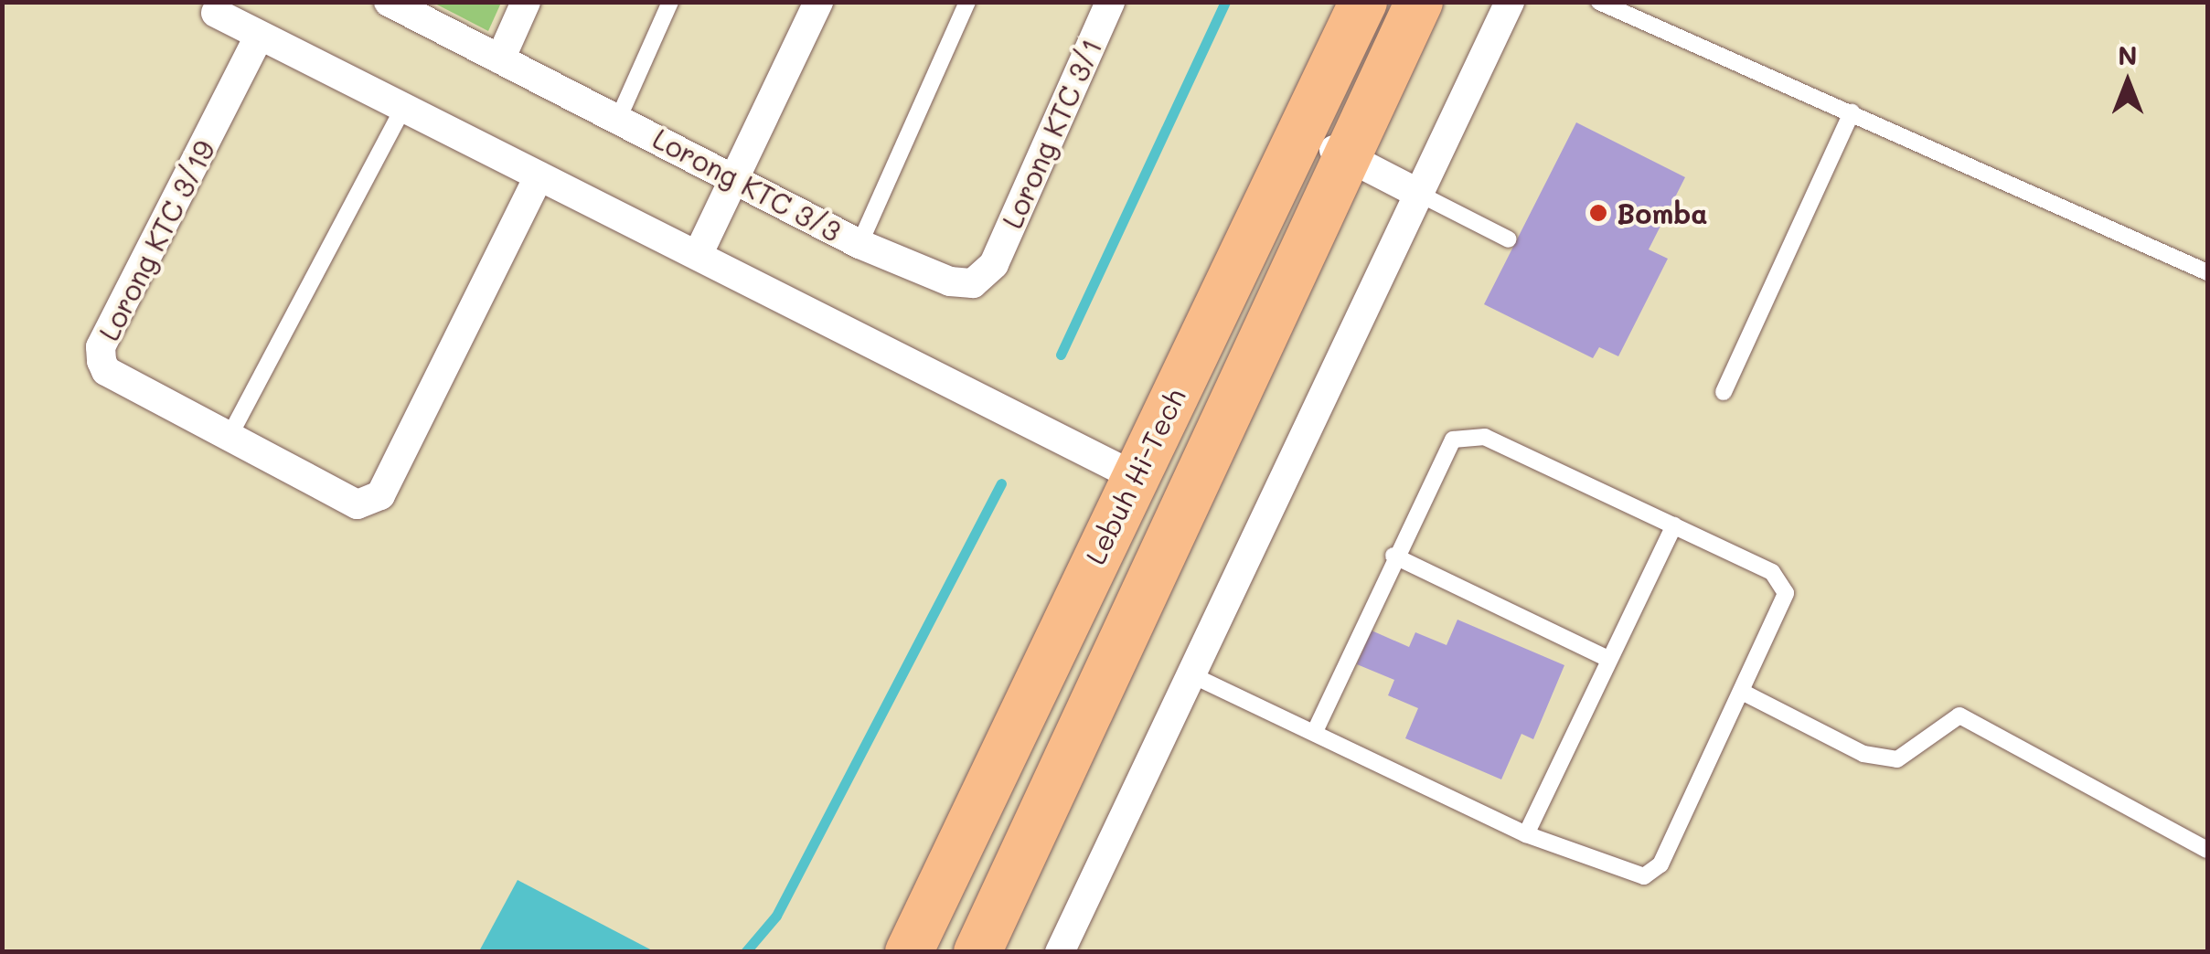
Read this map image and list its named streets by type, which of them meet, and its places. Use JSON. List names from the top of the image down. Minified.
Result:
{"streets":{"main road":["Lebuh Hi-Tech"],"street":["Lorong KTC 3/1","Lorong KTC 3/3","Lorong KTC 3/19"]},"crossings":[["Lorong KTC 3/1","Lorong KTC 3/3"]],"places":["Bomba"],"north":"top"}
